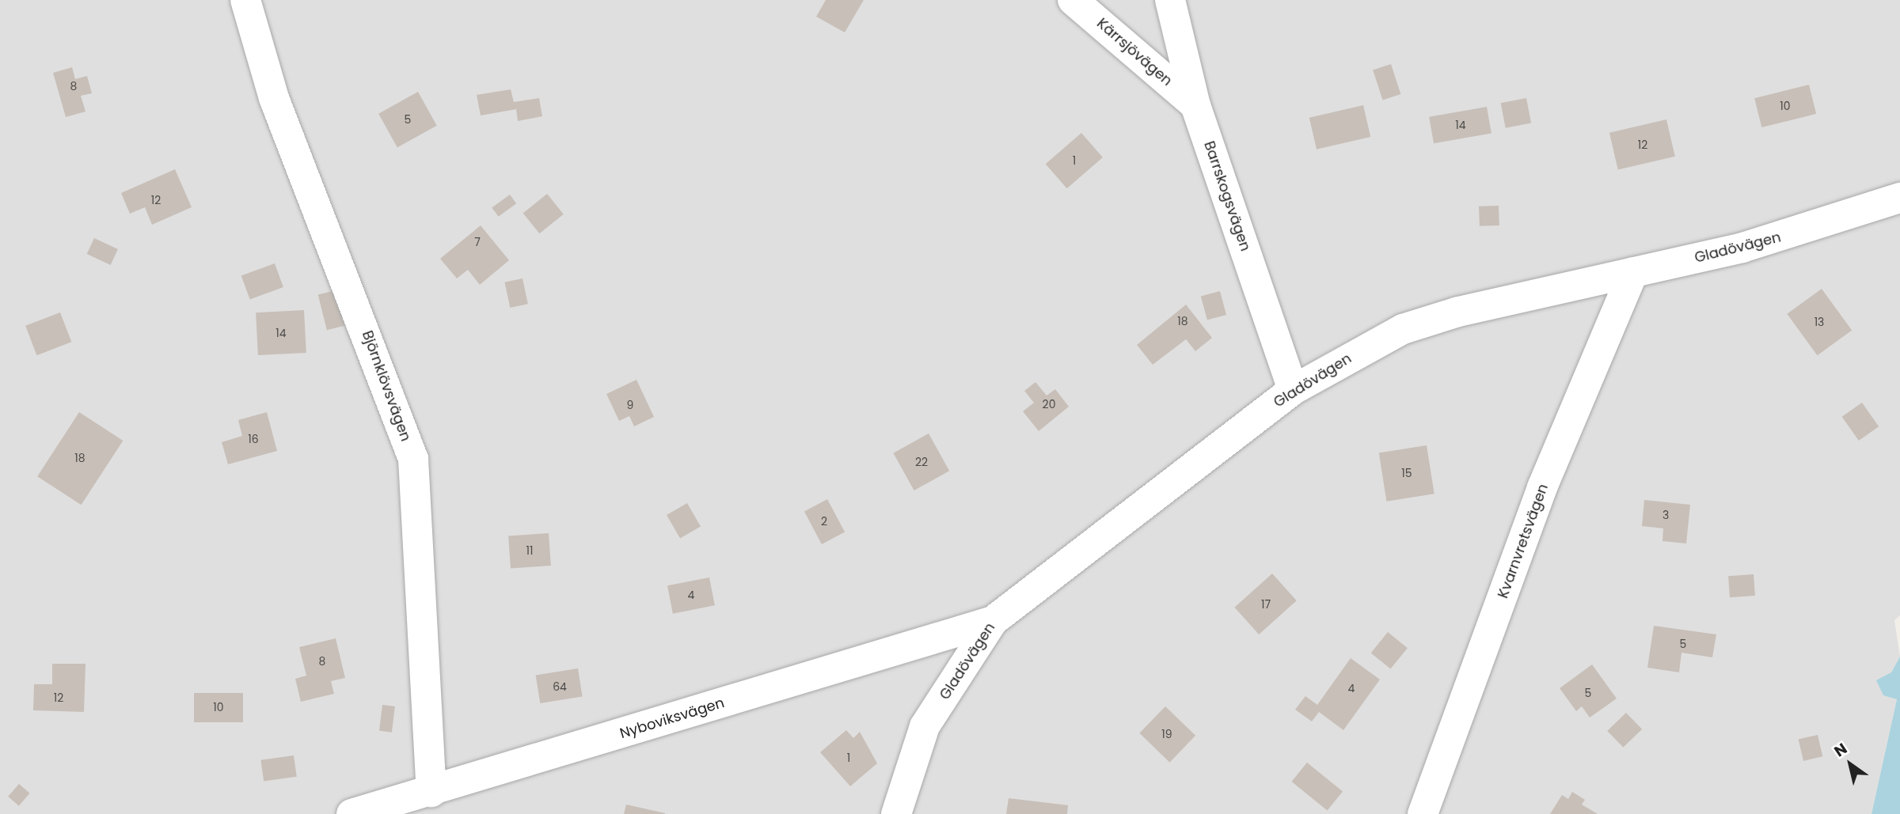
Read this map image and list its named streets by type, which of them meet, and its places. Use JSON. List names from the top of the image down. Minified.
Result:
{"streets":{"street":["Kärrsjövägen","Barrskogsvägen","Gladövägen","Björnklövsvägen","Kvarnvretsvägen","Nyboviksvägen"]},"crossings":[["Kärrsjövägen","Barrskogsvägen"],["Barrskogsvägen","Gladövägen"],["Gladövägen","Kvarnvretsvägen"],["Gladövägen","Nyboviksvägen"],["Björnklövsvägen","Nyboviksvägen"]],"house_numbers":["8","10","5","14","12","1","12","7","18","13","14","20","9","16","18","22","15","3","2","11","4","17","5","8","64","4","5","12","10","19","1"],"north":"top left"}
